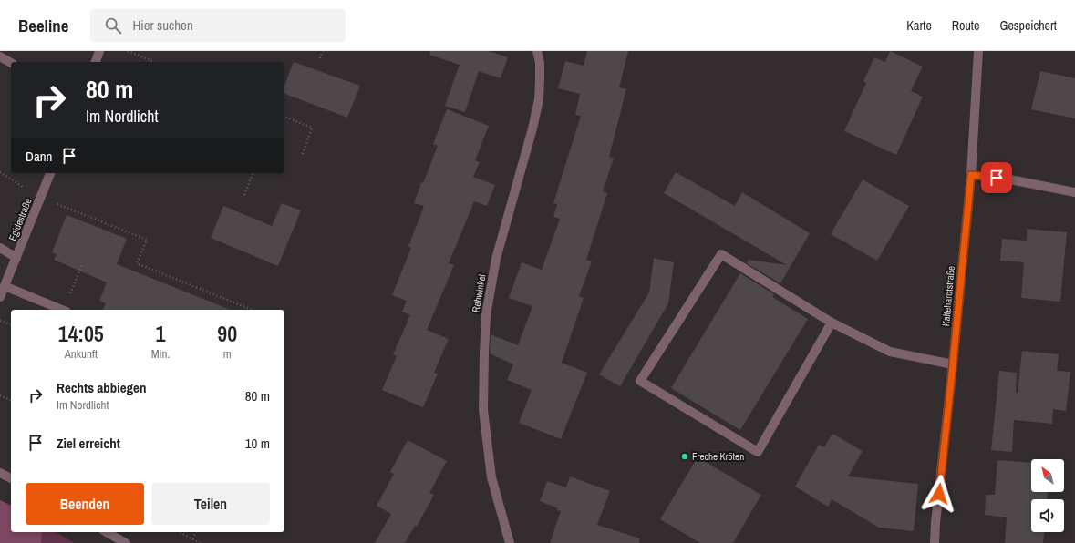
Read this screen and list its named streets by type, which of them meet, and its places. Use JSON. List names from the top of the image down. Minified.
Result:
{"streets":{"street":["Egidestraße","Rehwinkel","Kaltehardtstraße"]},"places":["Freche Kröten"],"north":"top left","page":{"header":"Beeline","search":"Hier suchen","nav":["Karte","Route","Gespeichert"],"turn":["80 m","Im Nordlicht"],"then":"Dann","eta":["14:05","Ankunft","1","Min.","90","m"],"list":[{"name":"Rechts abbiegen","note":"Im Nordlicht","value":"80 m"},{"name":"Ziel erreicht","value":"10 m"}],"buttons":["Beenden","Teilen"]}}
